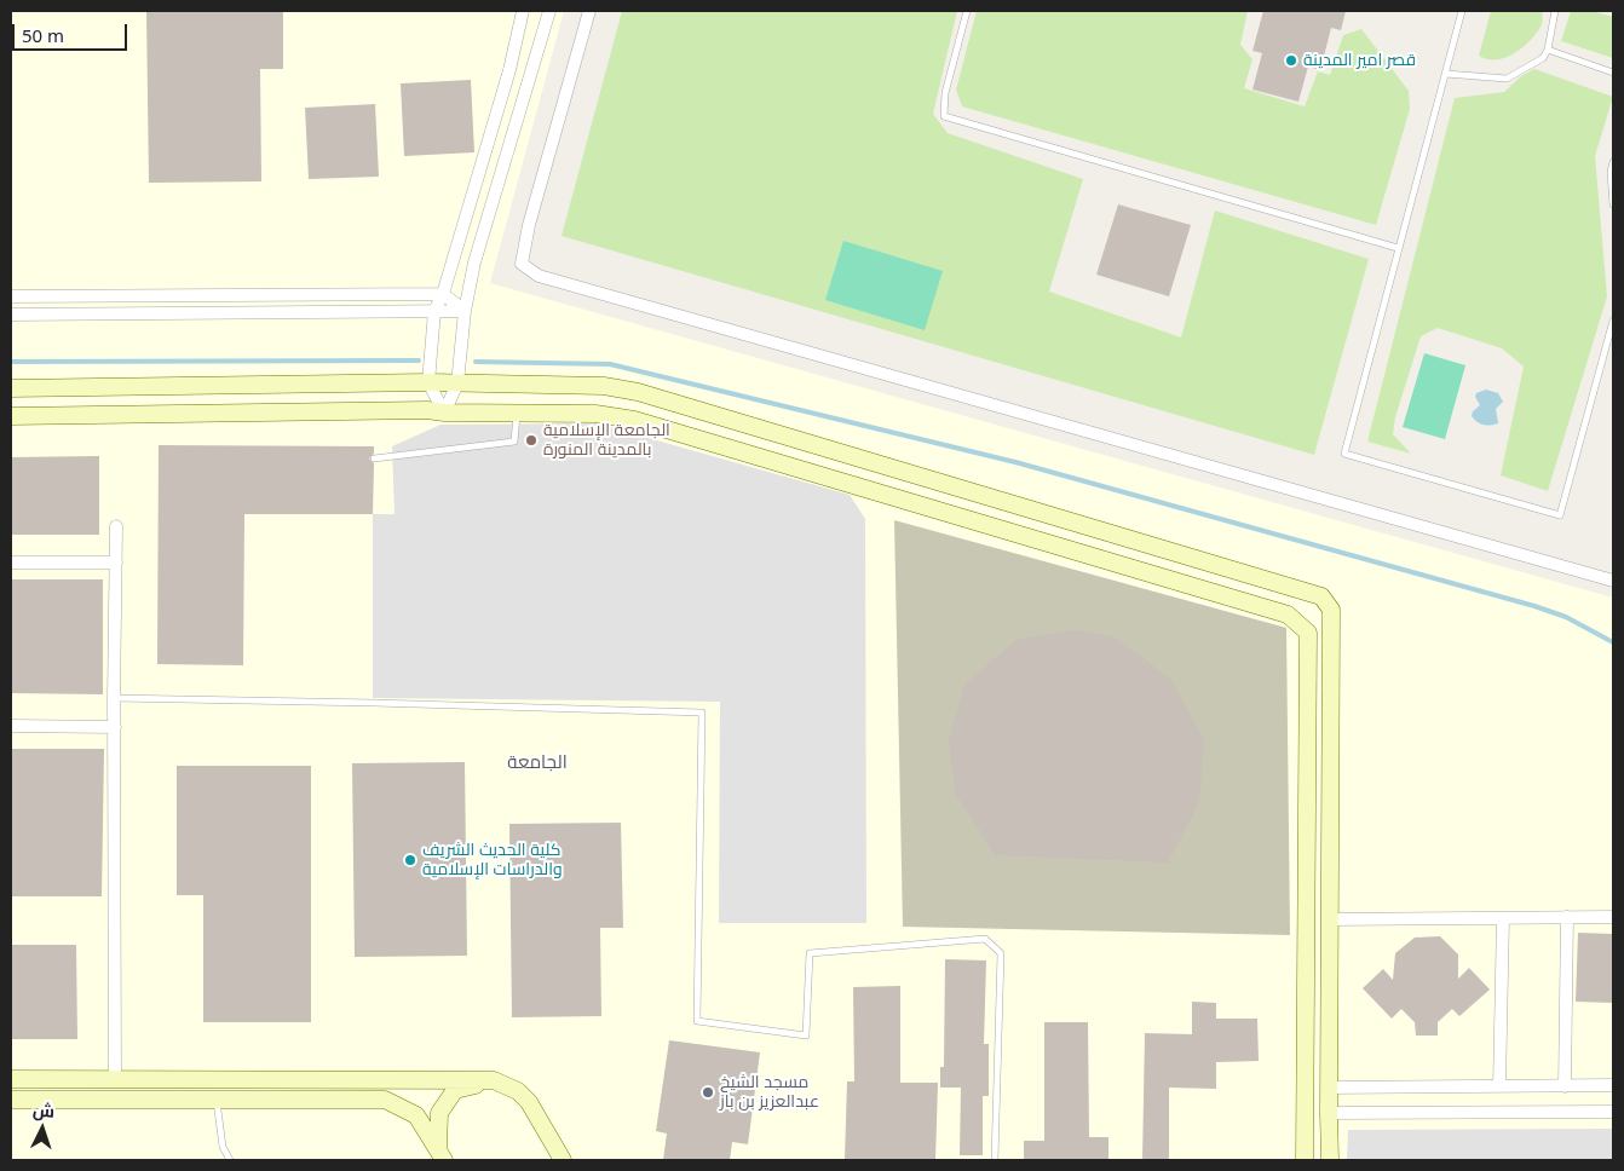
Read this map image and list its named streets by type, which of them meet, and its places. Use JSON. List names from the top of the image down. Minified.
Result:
{"districts":["الجامعة"],"places":["قصر امير المدينة","الجامعة الإسلامية بالمدينة المنورة","كلية الحديث الشريف والدراسات الإسلامية","مسجد الشيخ عبدالعزيز بن باز"],"scale_bar":"50 m","north":"top"}
